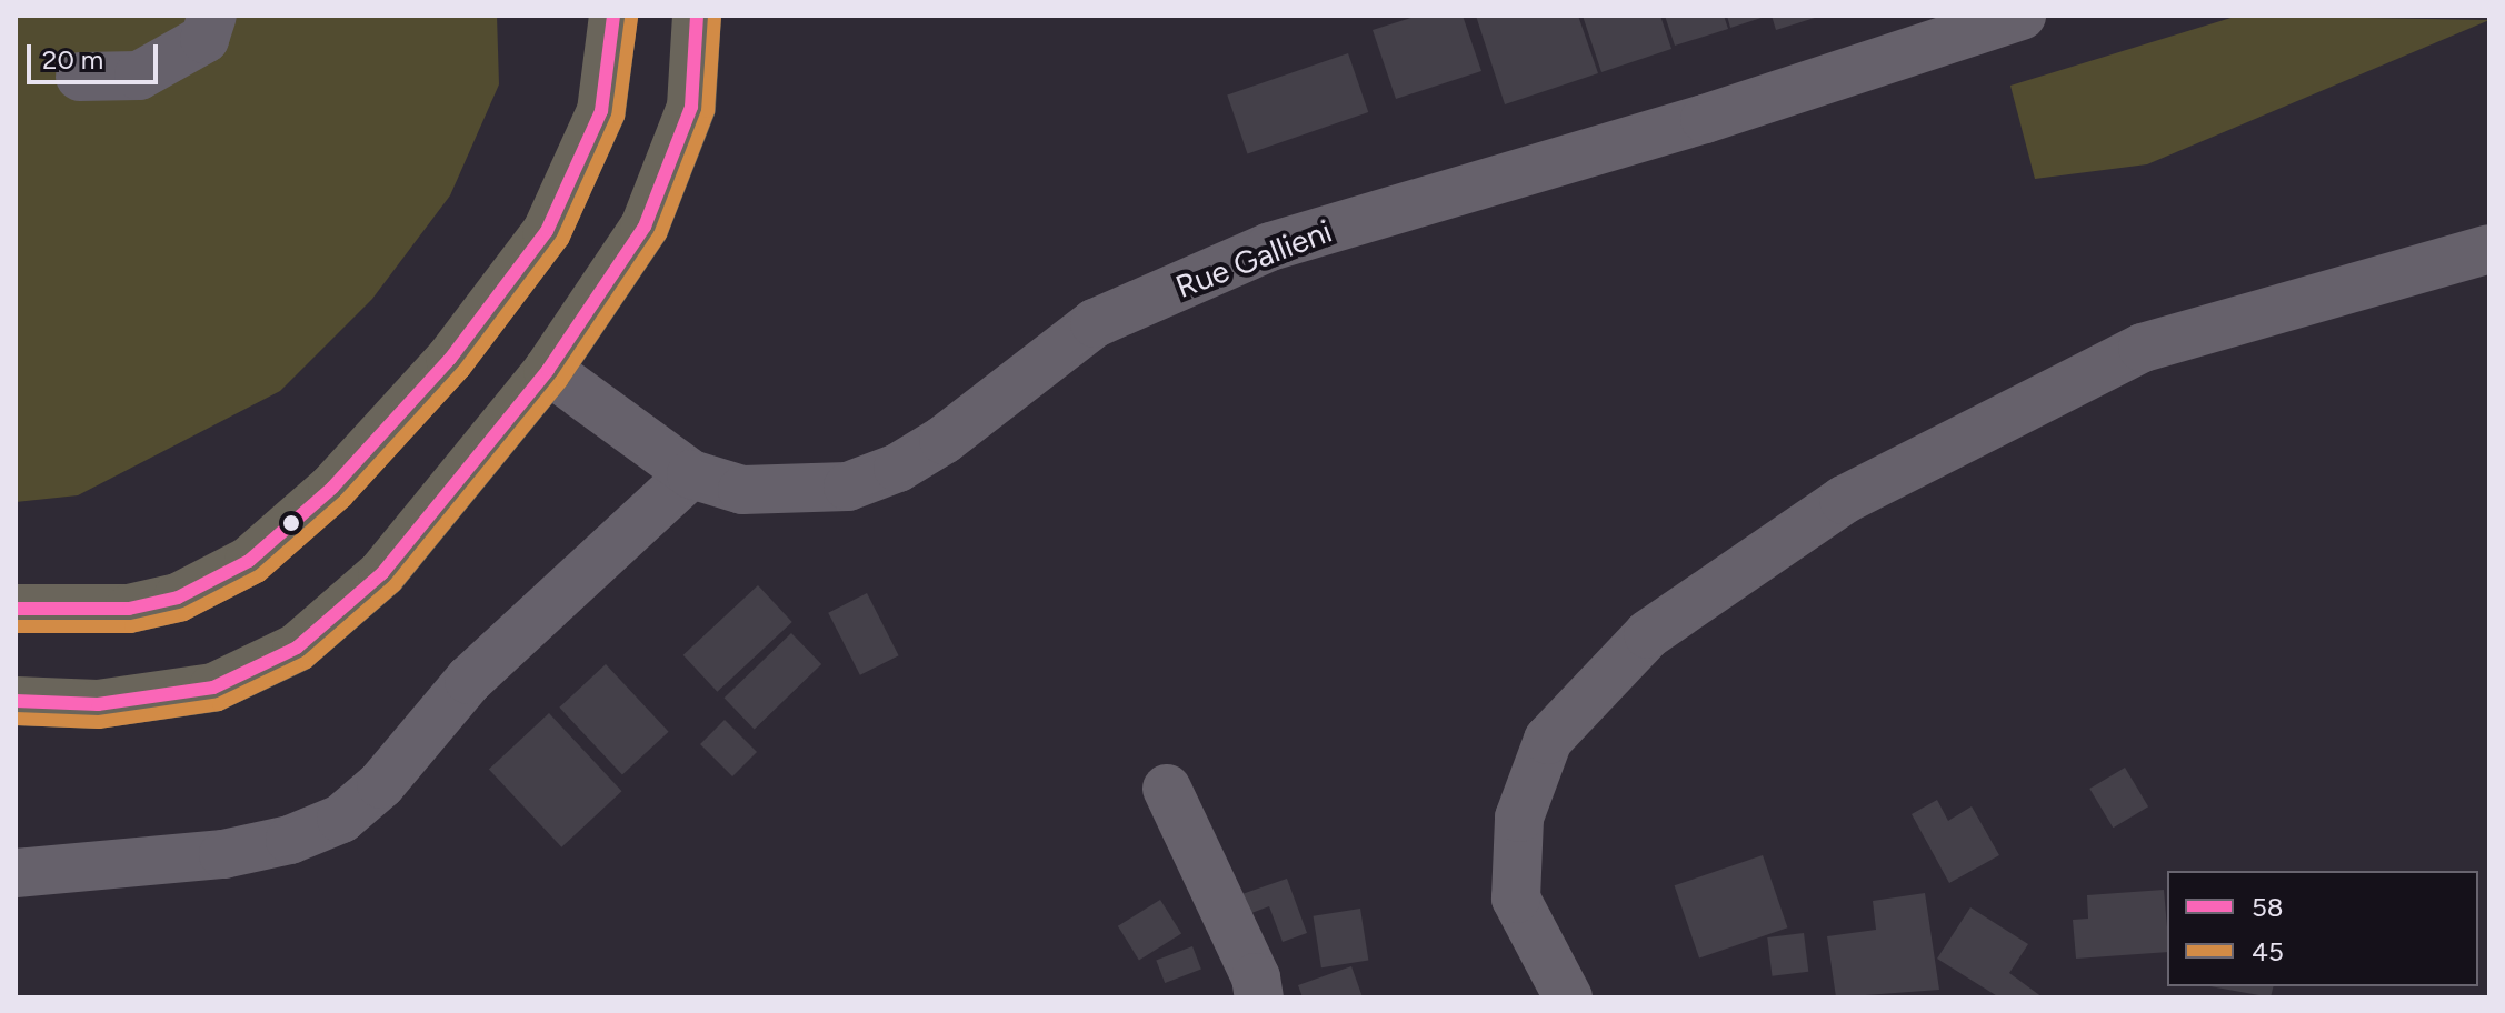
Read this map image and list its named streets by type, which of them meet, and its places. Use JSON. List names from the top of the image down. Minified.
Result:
{"streets":{"street":["Rue Gallieni"]},"lines":["transit line 58","transit line 45"],"legend":["58","45"],"scale_bar":"20 m"}
